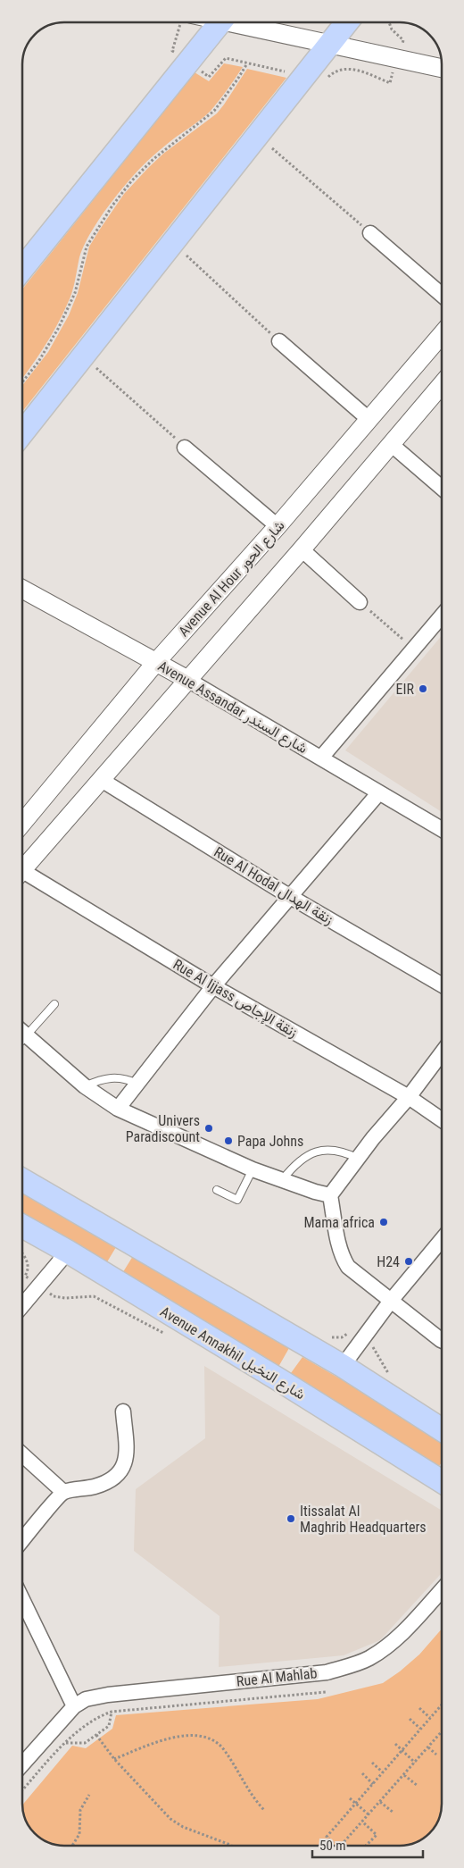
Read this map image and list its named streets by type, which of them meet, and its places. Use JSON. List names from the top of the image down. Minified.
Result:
{"streets":{"main road":["Avenue Annakhil شارع النخيل"],"street":["Avenue Al Hour شارع الحور","Avenue Assandar شارع السندر","Rue Al Hodal زنقة الهدال","Rue Al Ijjass زنقة الإجاص","Rue Al Mahlab"]},"crossings":[["Avenue Al Hour شارع الحور","Avenue Assandar شارع السندر"]],"places":["EIR","Univers Paradiscount","Papa Johns","Mama africa","H24","Itissalat Al Maghrib Headquarters"],"scale_bar":"50 m"}
